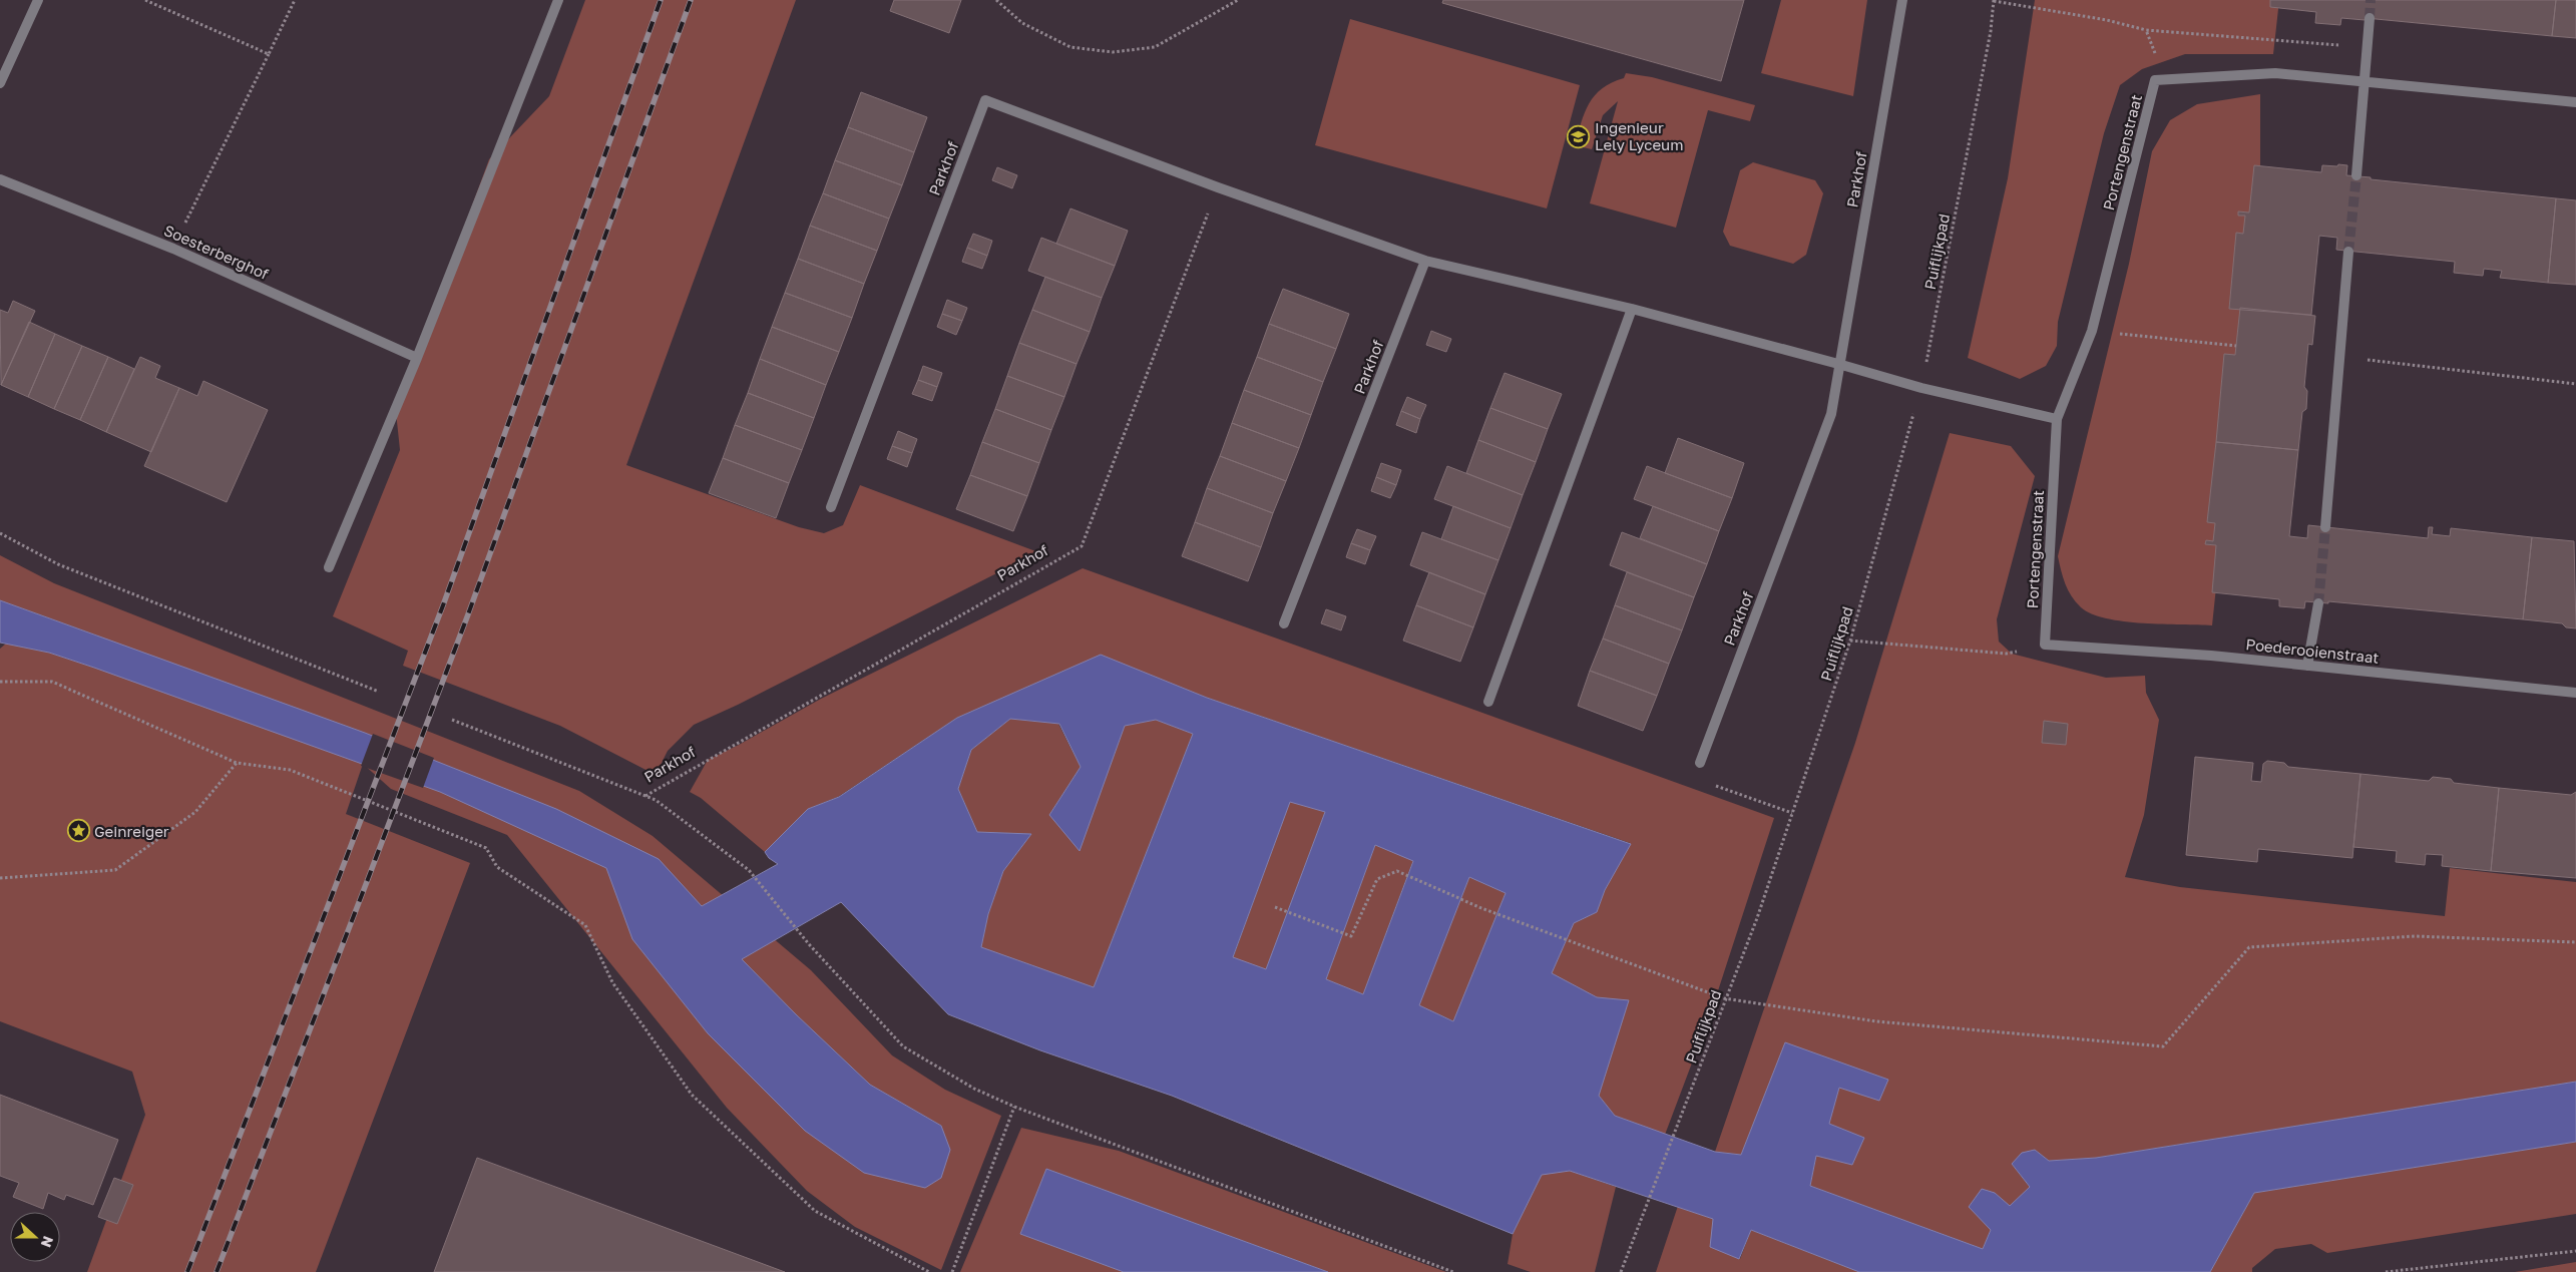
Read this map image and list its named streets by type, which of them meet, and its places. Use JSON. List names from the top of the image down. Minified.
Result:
{"streets":{"street":["Portengenstraat","Parkhof","Soesterberghof","Poederooienstraat"],"path":["Puiflijkpad"]},"crossings":[["Portengenstraat","Parkhof"],["Portengenstraat","Poederooienstraat"],["Parkhof","Puiflijkpad"]],"places":{"school or university":["Ingenieur Lely Lyceum"],"place":["Geinreiger"]},"north":"right"}
